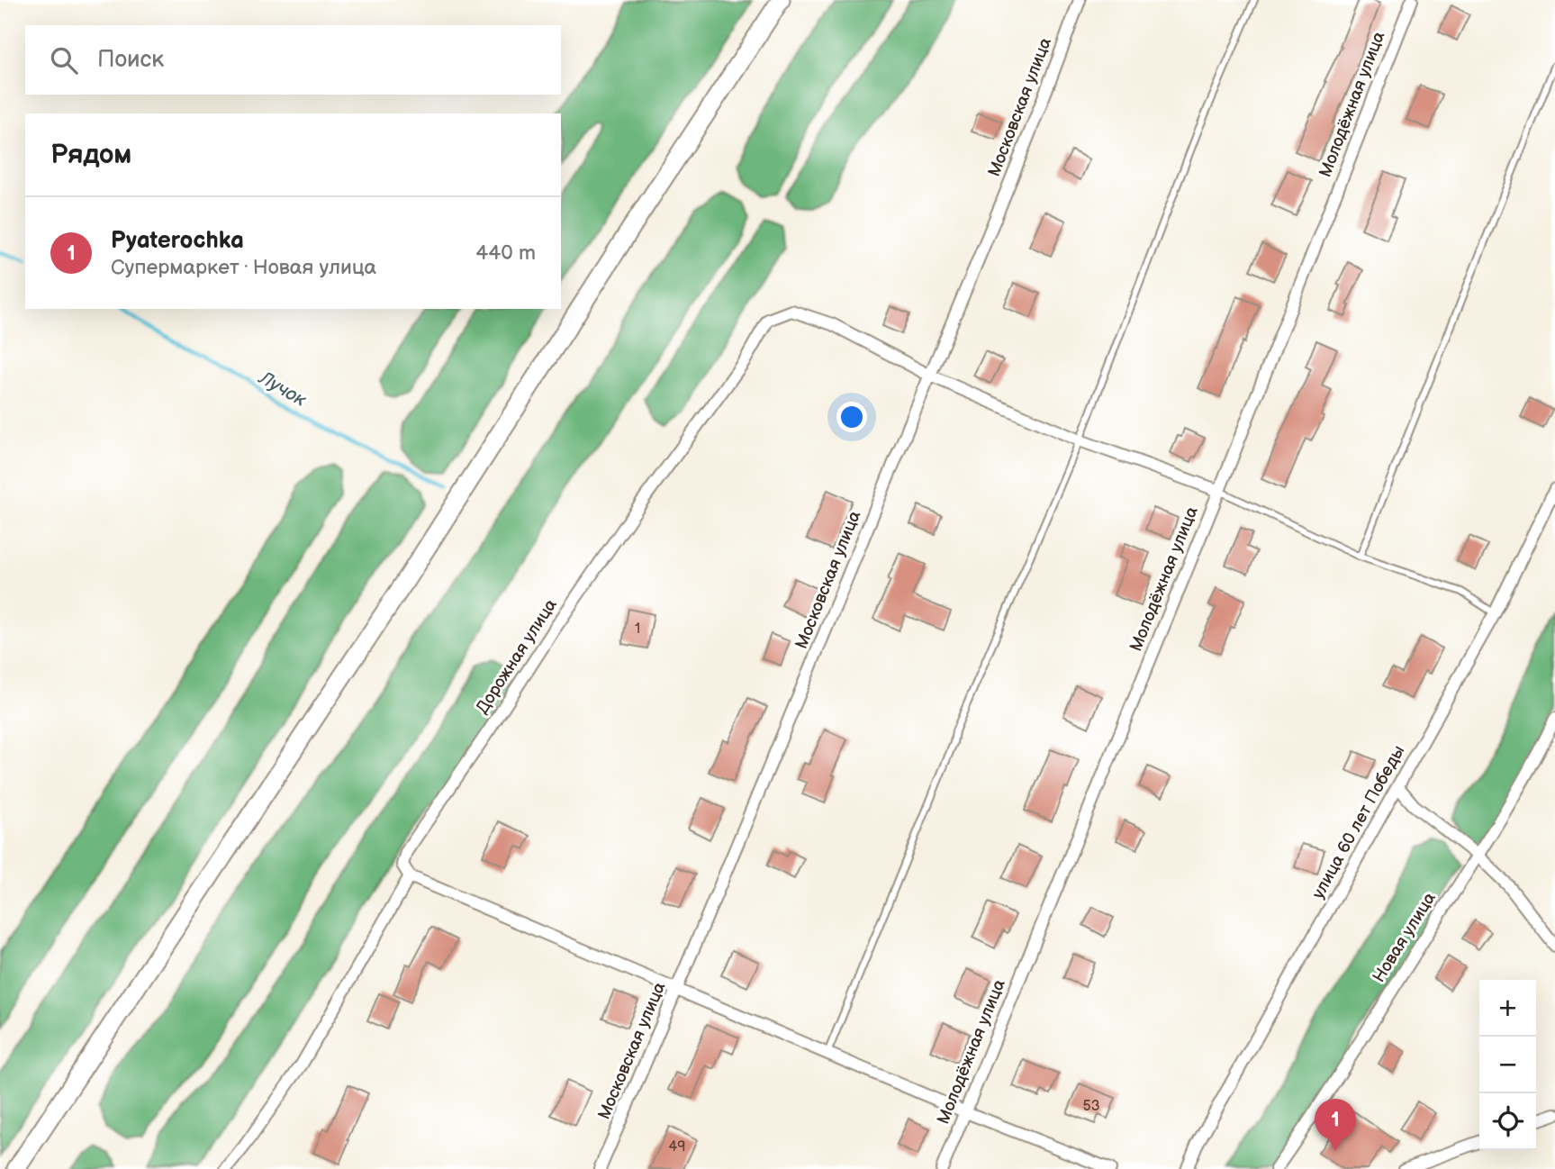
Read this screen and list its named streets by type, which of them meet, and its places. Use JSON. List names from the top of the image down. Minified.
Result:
{"streets":{"street":["Молодёжная улица","Московская улица","Дорожная улица","улица 60 лет Победы","Новая улица"]},"crossings":[["Молодёжная улица","Дорожная улица"],["Московская улица","Дорожная улица"]],"water":["Лучок"],"house_numbers":["1","53","49"],"page":{"search":"Поиск","heading":"Рядом","list":[{"mark":"1","name":"Pyaterochka","note":"Супермаркет · Новая улица","value":"440 m"}],"map_buttons":["+","−"],"pins":"1"}}
